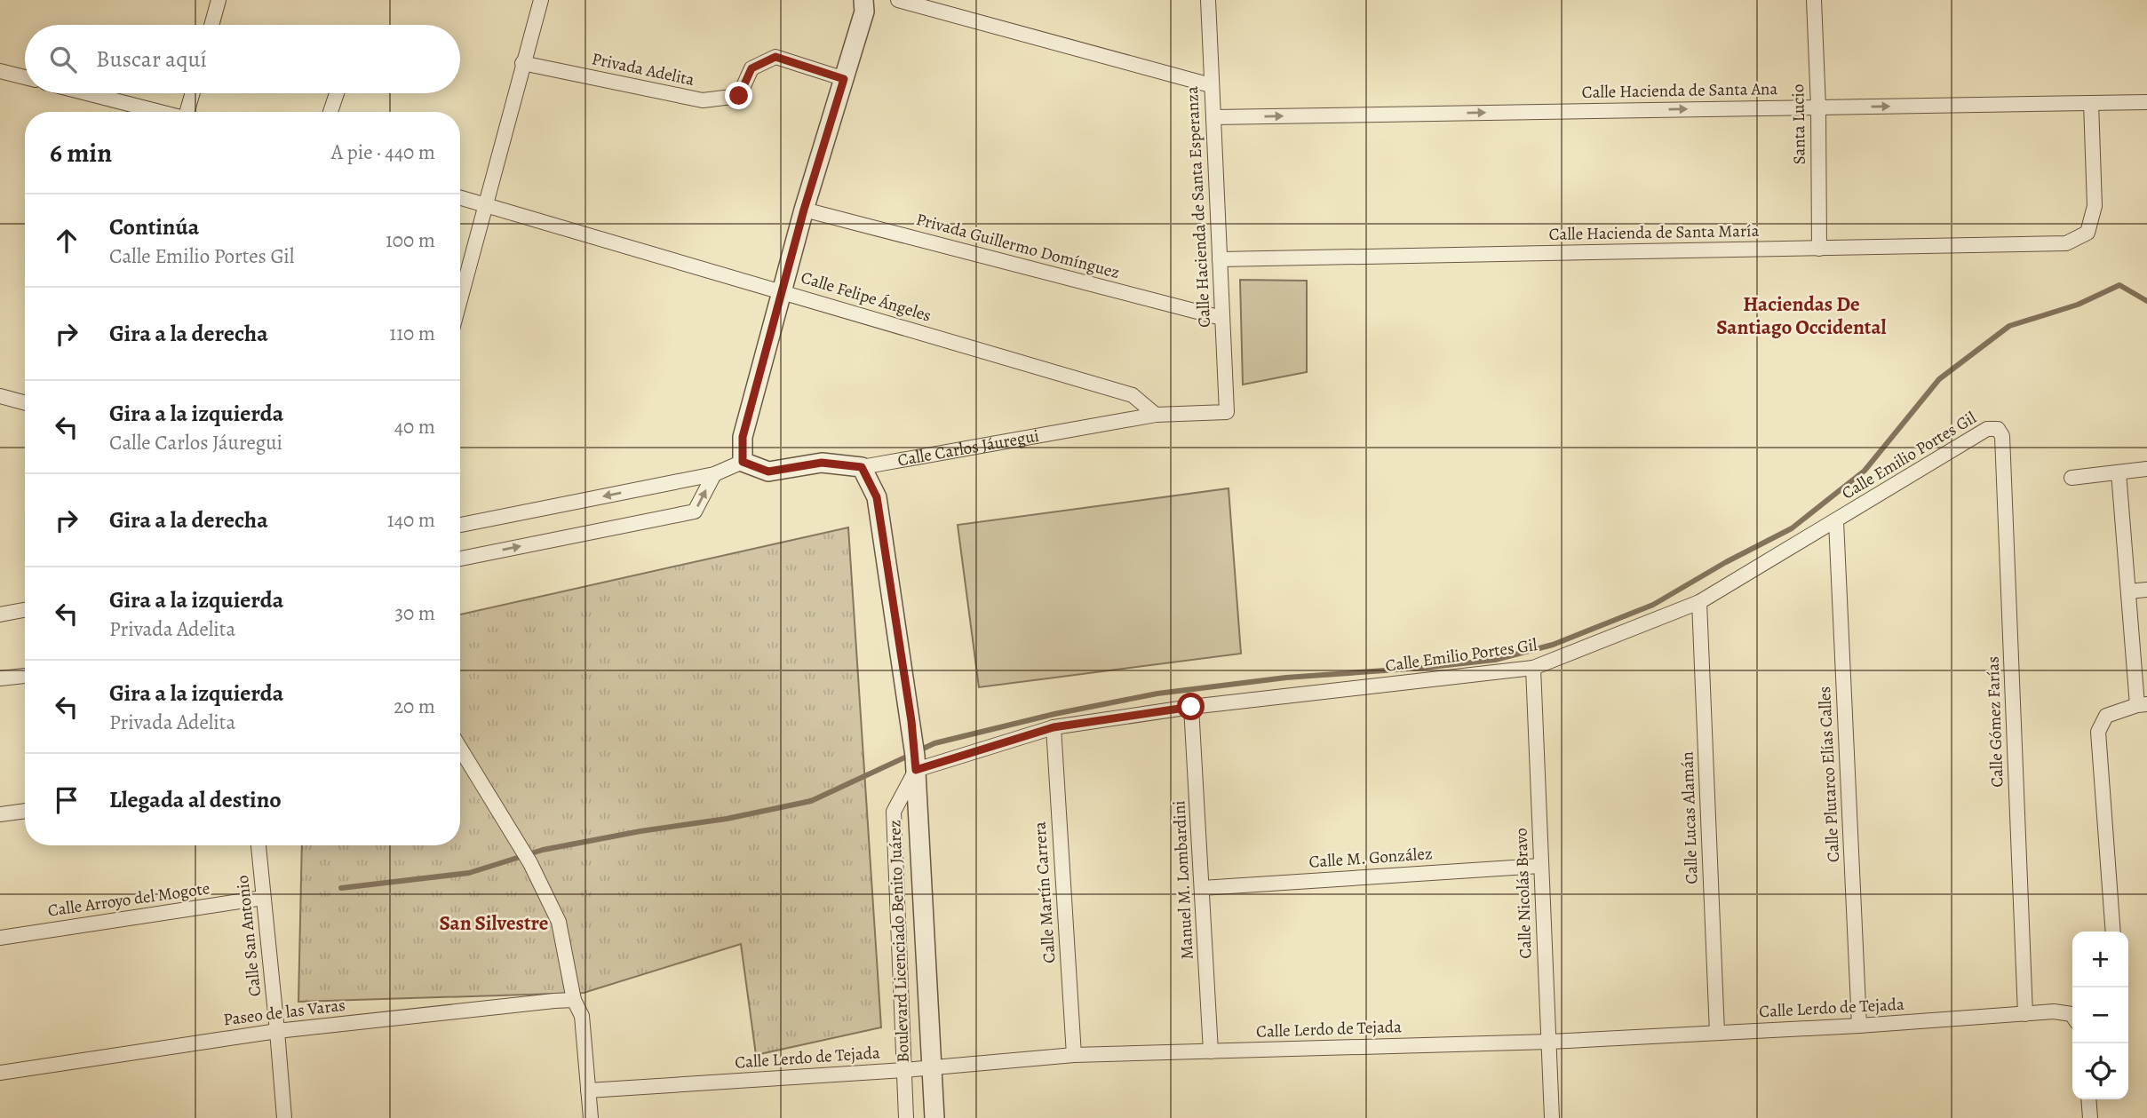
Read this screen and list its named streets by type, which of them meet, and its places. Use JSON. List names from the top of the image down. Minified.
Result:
{"streets":{"street":["Privada Adelita","Calle Hacienda de Santa Ana","Santa Lucio","Calle Hacienda de Santa Esperanza","Calle Hacienda de Santa María","Privada Guillermo Domínguez","Calle Felipe Ángeles","Calle Carlos Jáuregui","Calle Emilio Portes Gil","Calle Gómez Farías","Calle Plutarco Elías Calles","Calle Lucas Alamán","Calle M. González","Manuel M. Lombardini","Calle Martín Carrera","Calle Nicolás Bravo","Calle Arroyo del Mogote","Calle San Antonio","Boulevard Licenciado Benito Juárez","Calle Lerdo de Tejada","Paseo de las Varas"]},"crossings":[["Calle Hacienda de Santa Ana","Santa Lucio"],["Calle Hacienda de Santa Ana","Calle Hacienda de Santa Esperanza"],["Calle Hacienda de Santa Ana","Calle Hacienda de Santa María"],["Santa Lucio","Calle Hacienda de Santa María"],["Calle Hacienda de Santa Esperanza","Calle Hacienda de Santa María"],["Calle Hacienda de Santa Esperanza","Privada Guillermo Domínguez"],["Calle Hacienda de Santa Esperanza","Calle Carlos Jáuregui"],["Calle Felipe Ángeles","Calle Carlos Jáuregui"],["Calle Emilio Portes Gil","Calle Gómez Farías"],["Calle Emilio Portes Gil","Calle Plutarco Elías Calles"],["Calle Emilio Portes Gil","Calle Lucas Alamán"],["Calle Emilio Portes Gil","Manuel M. Lombardini"],["Calle Emilio Portes Gil","Calle Martín Carrera"],["Calle Emilio Portes Gil","Calle Nicolás Bravo"],["Calle Emilio Portes Gil","Boulevard Licenciado Benito Juárez"],["Calle Gómez Farías","Calle Lerdo de Tejada"],["Calle Plutarco Elías Calles","Calle Lerdo de Tejada"],["Calle Lucas Alamán","Calle Lerdo de Tejada"],["Calle M. González","Manuel M. Lombardini"],["Calle M. González","Calle Nicolás Bravo"],["Manuel M. Lombardini","Calle Lerdo de Tejada"],["Calle Martín Carrera","Calle Lerdo de Tejada"],["Calle Nicolás Bravo","Calle Lerdo de Tejada"],["Calle Arroyo del Mogote","Calle San Antonio"],["Calle San Antonio","Paseo de las Varas"],["Boulevard Licenciado Benito Juárez","Calle Lerdo de Tejada"]],"one_way":["Calle Hacienda de Santa Ana"],"districts":["Haciendas De Santiago Occidental","San Silvestre"],"page":{"search":"Buscar aquí","heading":["6 min","A pie · 440 m"],"list":[["Continúa","Calle Emilio Portes Gil","100 m"],["Gira a la derecha","110 m"],["Gira a la izquierda","Calle Carlos Jáuregui","40 m"],["Gira a la derecha","140 m"],["Gira a la izquierda","Privada Adelita","30 m"],["Gira a la izquierda","Privada Adelita","20 m"],"Llegada al destino"],"map_buttons":["+","−"]}}
